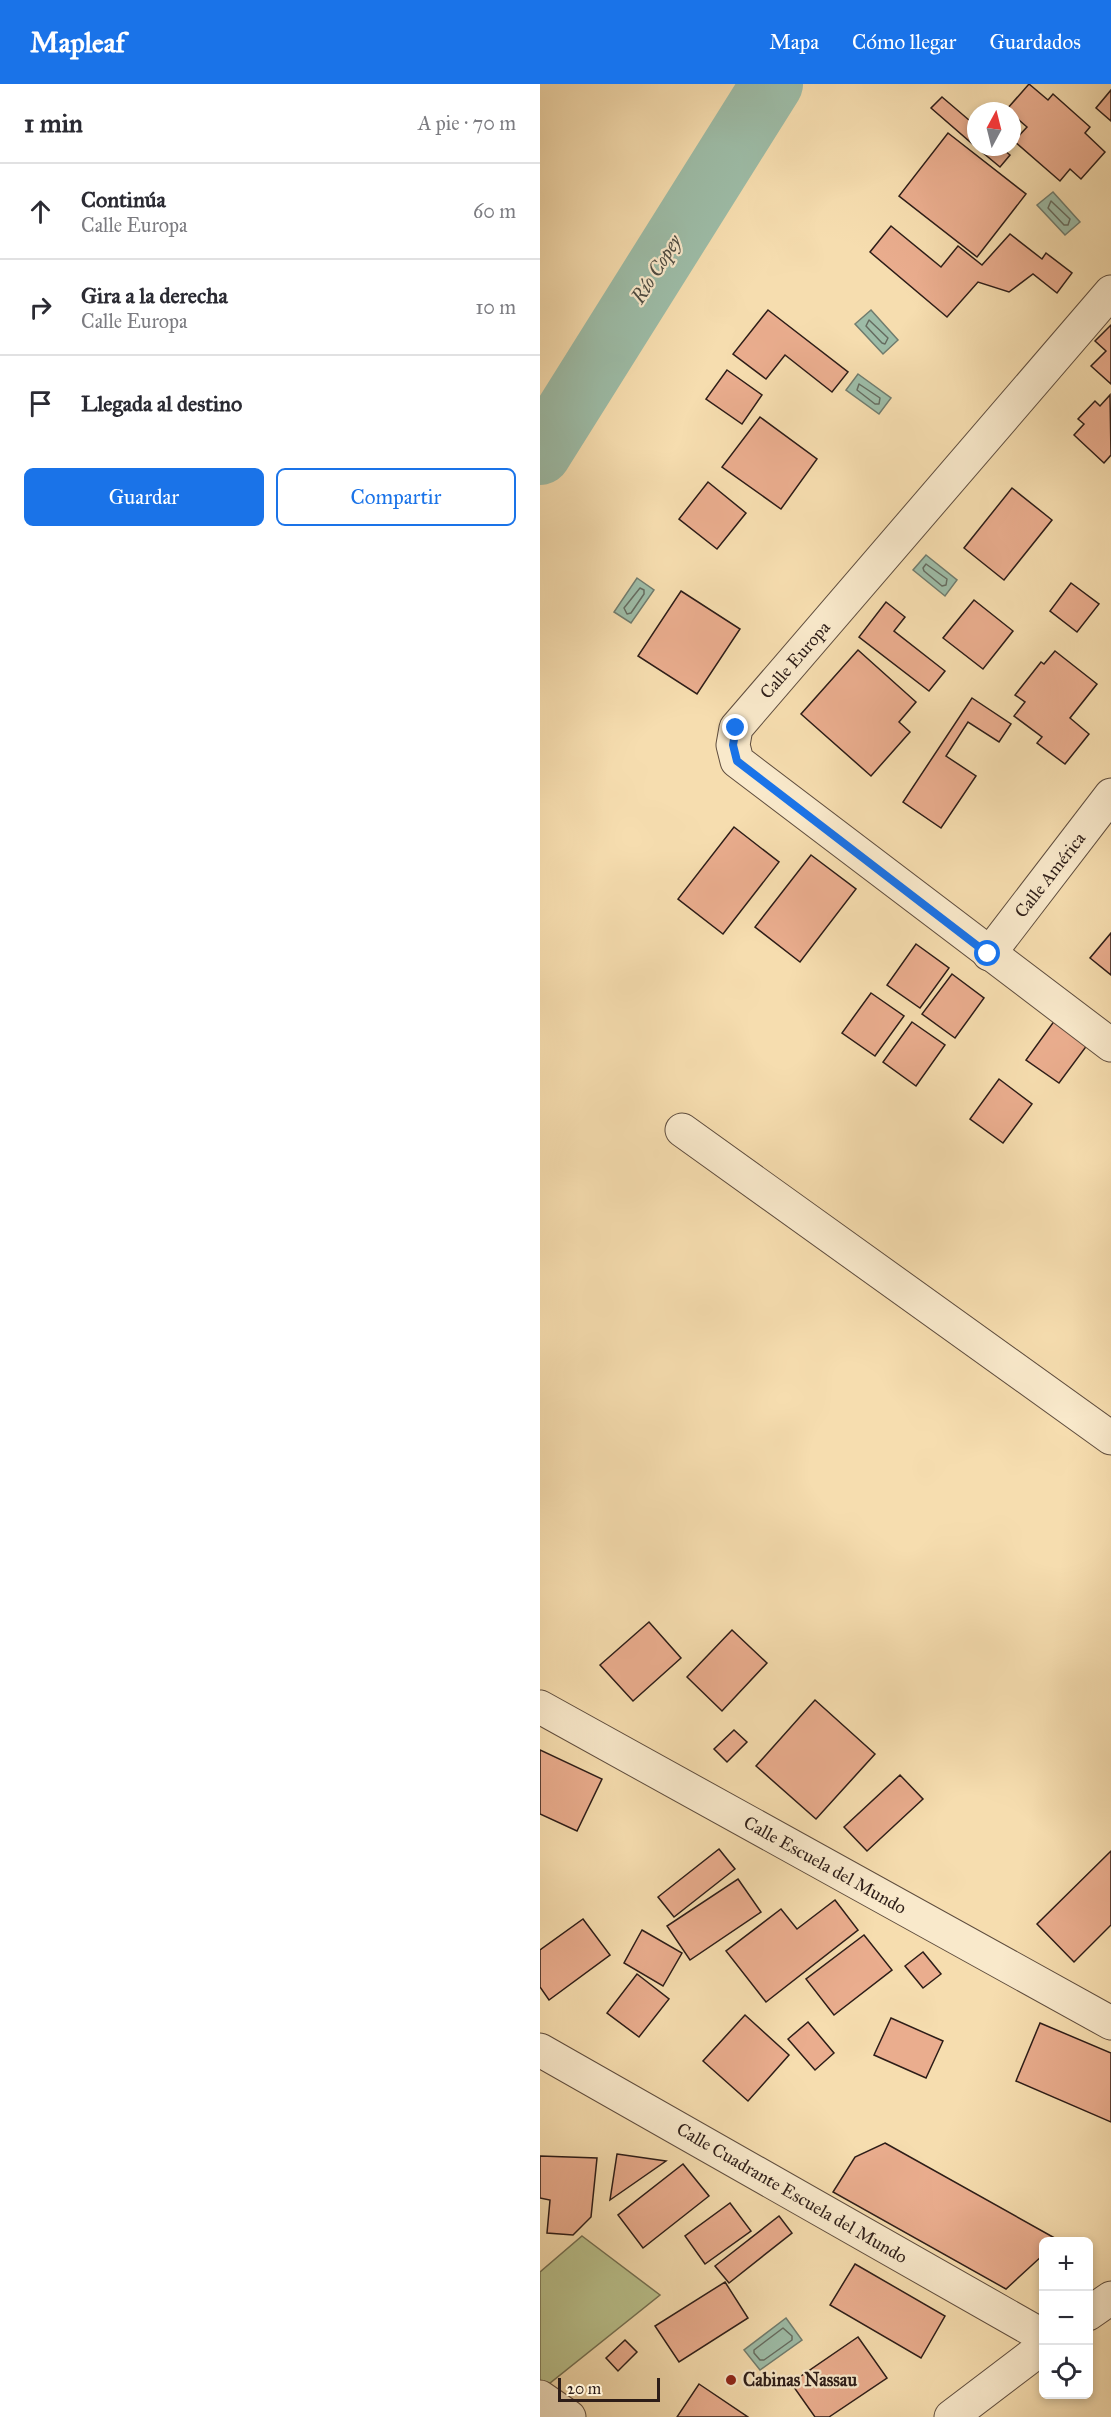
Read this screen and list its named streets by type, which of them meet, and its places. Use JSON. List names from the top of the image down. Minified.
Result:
{"streets":{"street":["Calle Europa","Calle América","Calle Escuela del Mundo","Calle Cuadrante Escuela del Mundo"]},"crossings":[["Calle Europa","Calle América"]],"water":["Río Copey"],"places":["Cabinas Nassau"],"scale_bar":"20 m","north":"top","page":{"header":"Mapleaf","nav":["Mapa","Cómo llegar","Guardados"],"heading":["1 min","A pie · 70 m"],"list":[["Continúa","Calle Europa","60 m"],["Gira a la derecha","Calle Europa","10 m"],"Llegada al destino"],"buttons":["Guardar","Compartir"],"map_buttons":["+","−"],"scale":"20 m"}}
